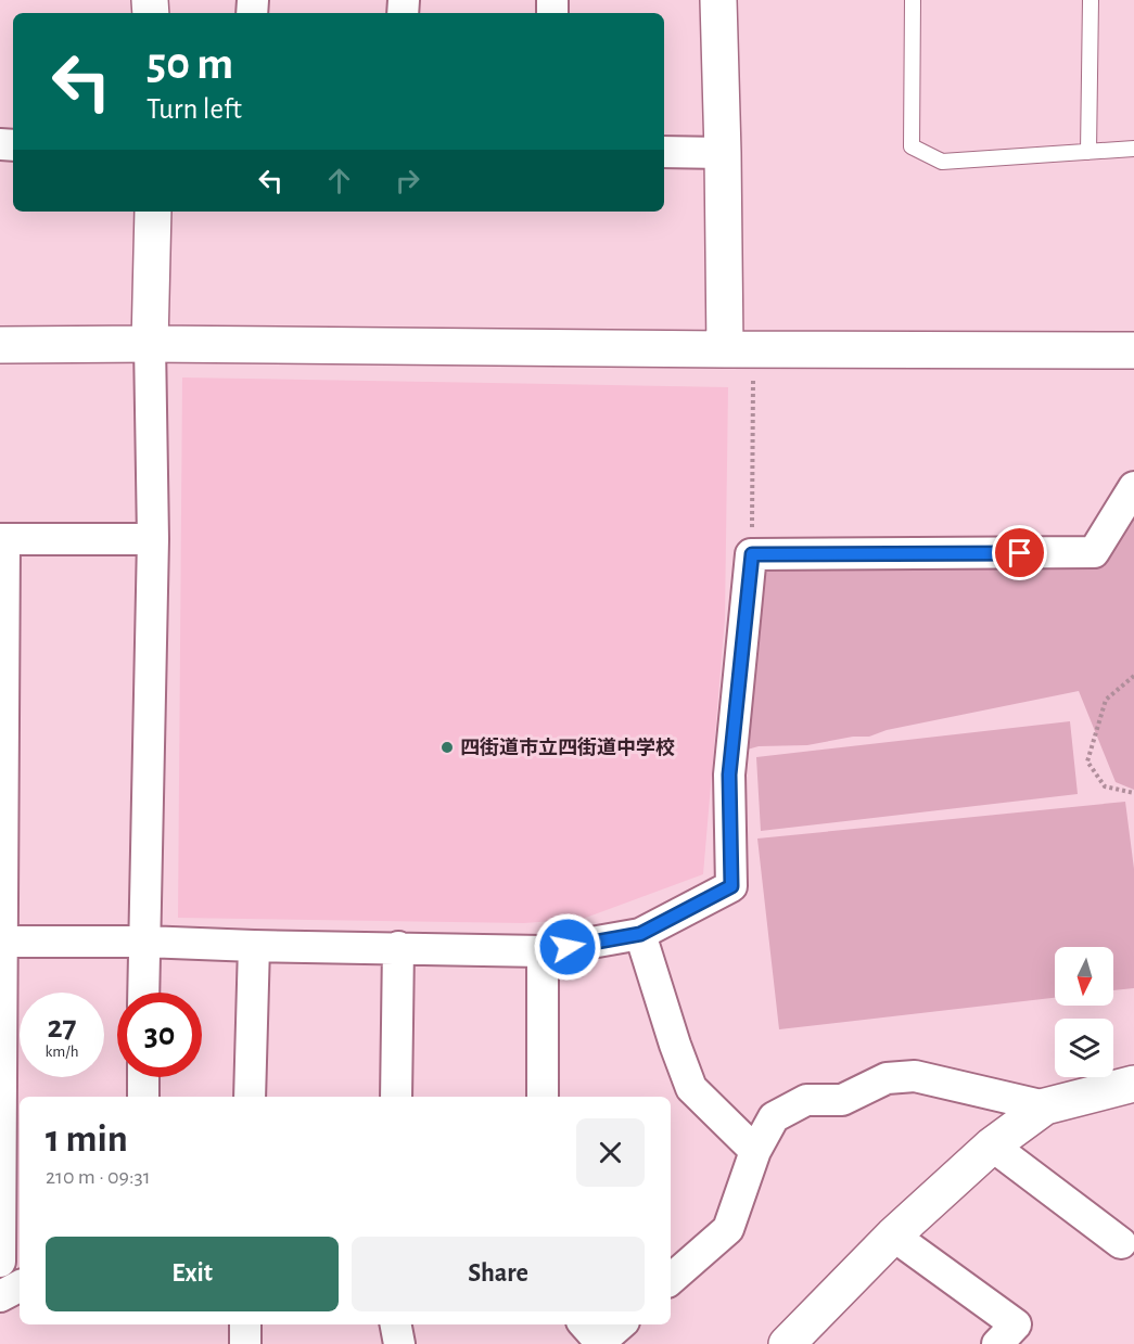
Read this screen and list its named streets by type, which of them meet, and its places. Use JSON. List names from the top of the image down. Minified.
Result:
{"places":["四街道市立四街道中学校"],"north":"bottom","page":{"turn":["50 m","Turn left"],"speed":"27 km/h","limit":"30","heading":["1 min","210 m · 09:31"],"buttons":["Exit","Share"]}}
